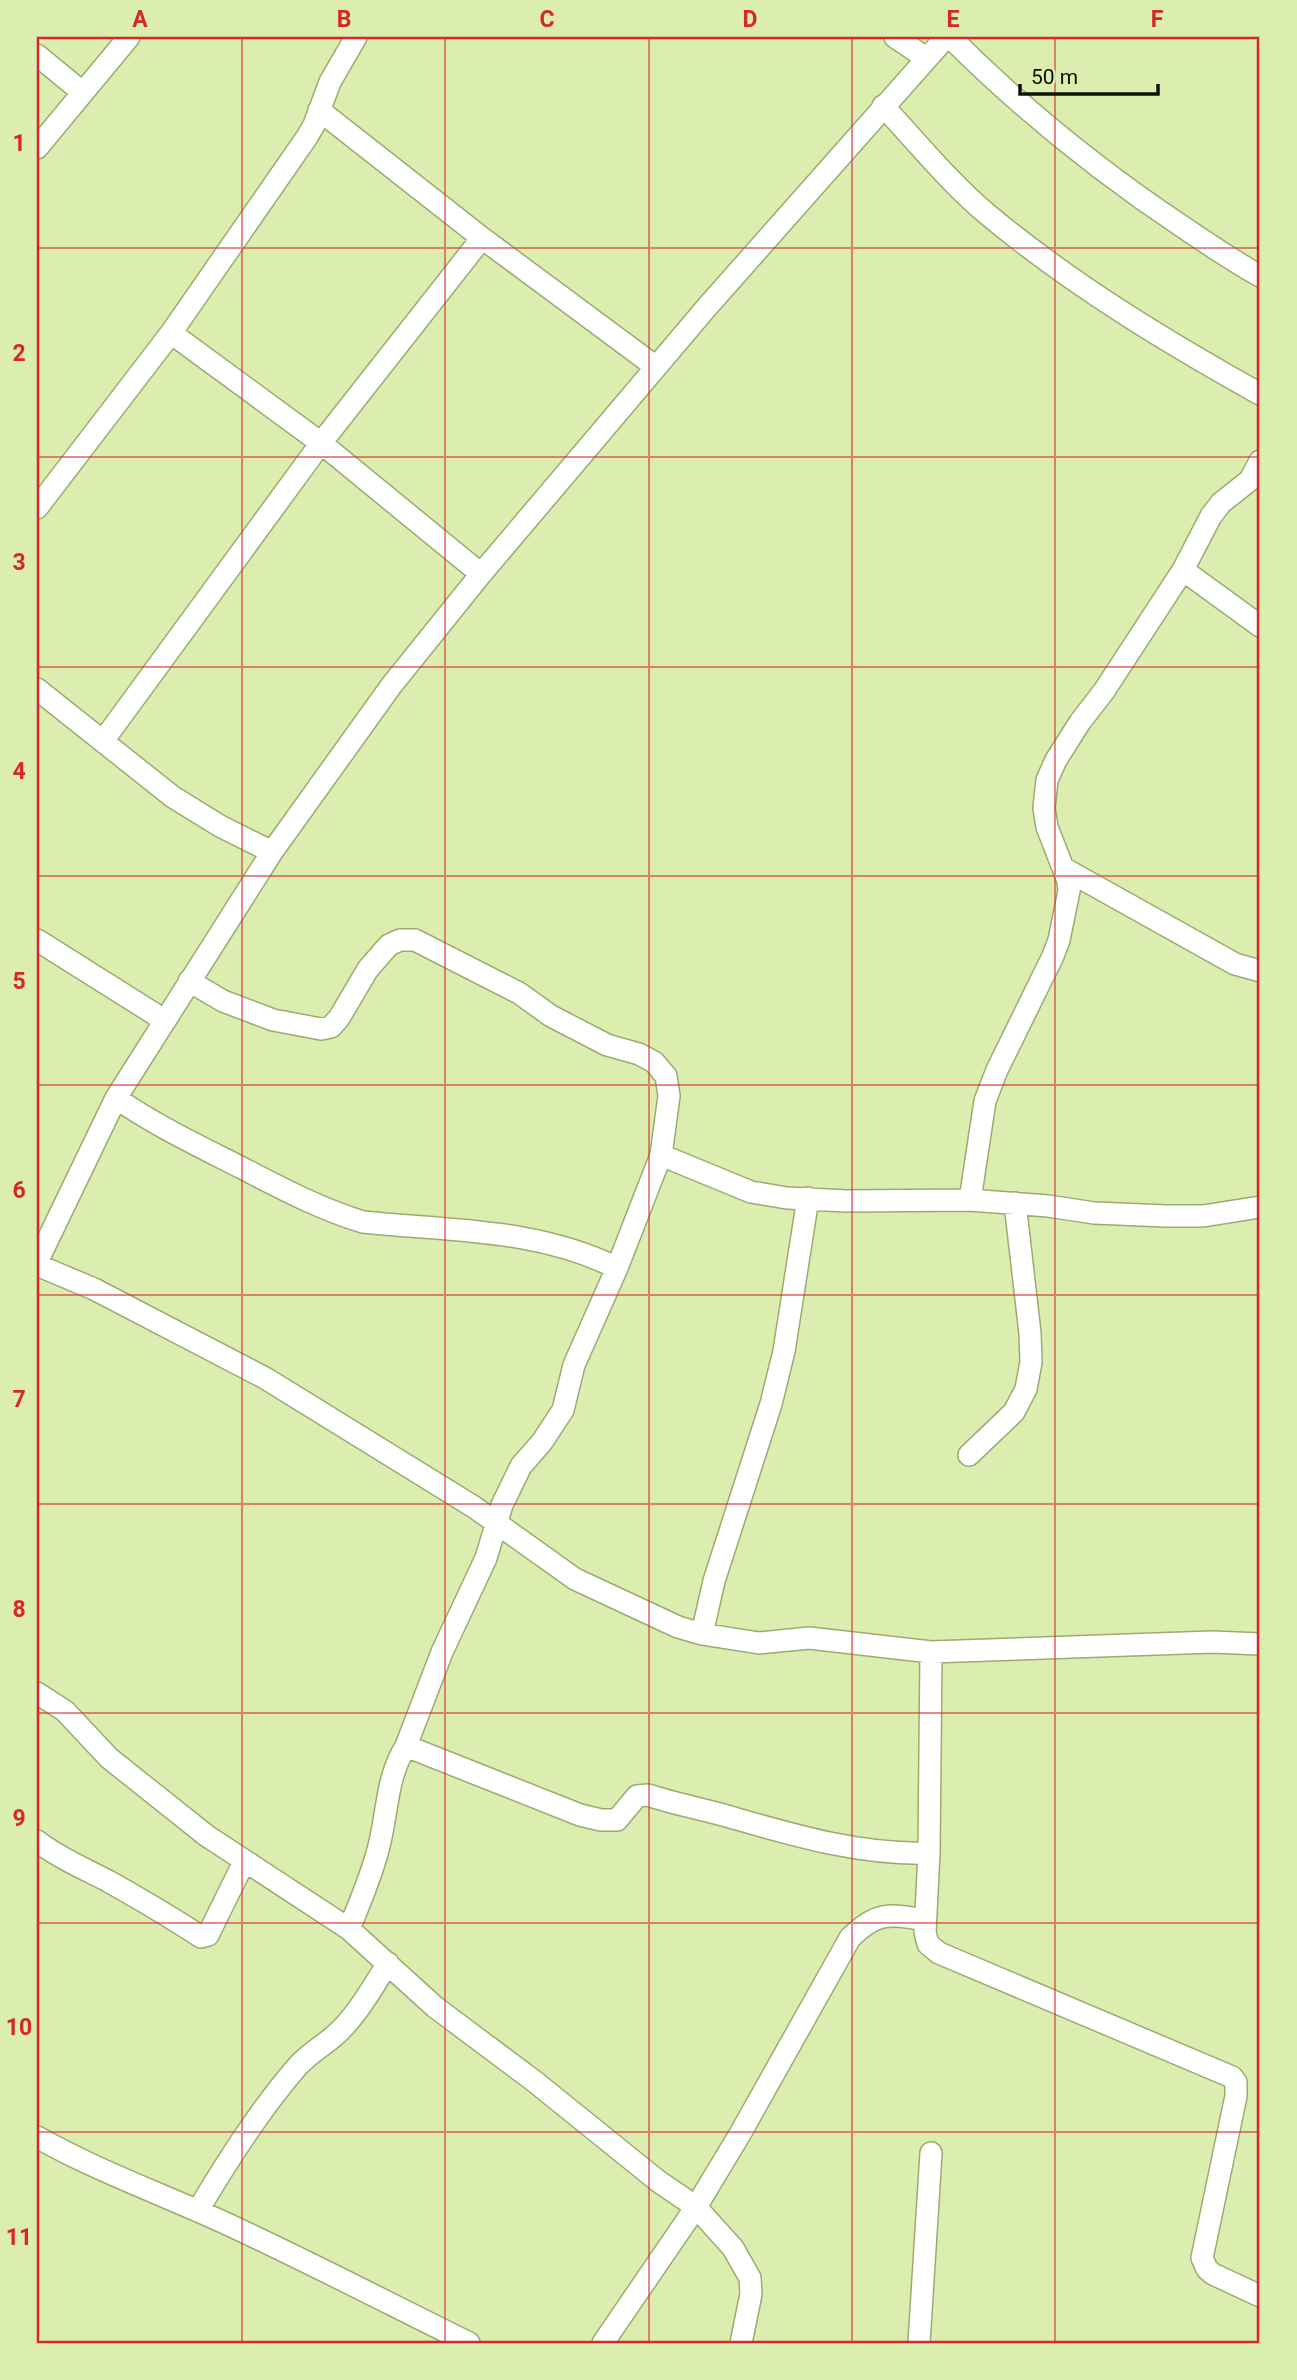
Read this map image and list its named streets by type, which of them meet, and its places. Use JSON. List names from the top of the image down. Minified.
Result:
{"scale_bar":"50 m","grid":{"columns":["A","B","C","D","E","F"],"rows":["1","2","3","4","5","6","7","8","9","10","11"]}}
